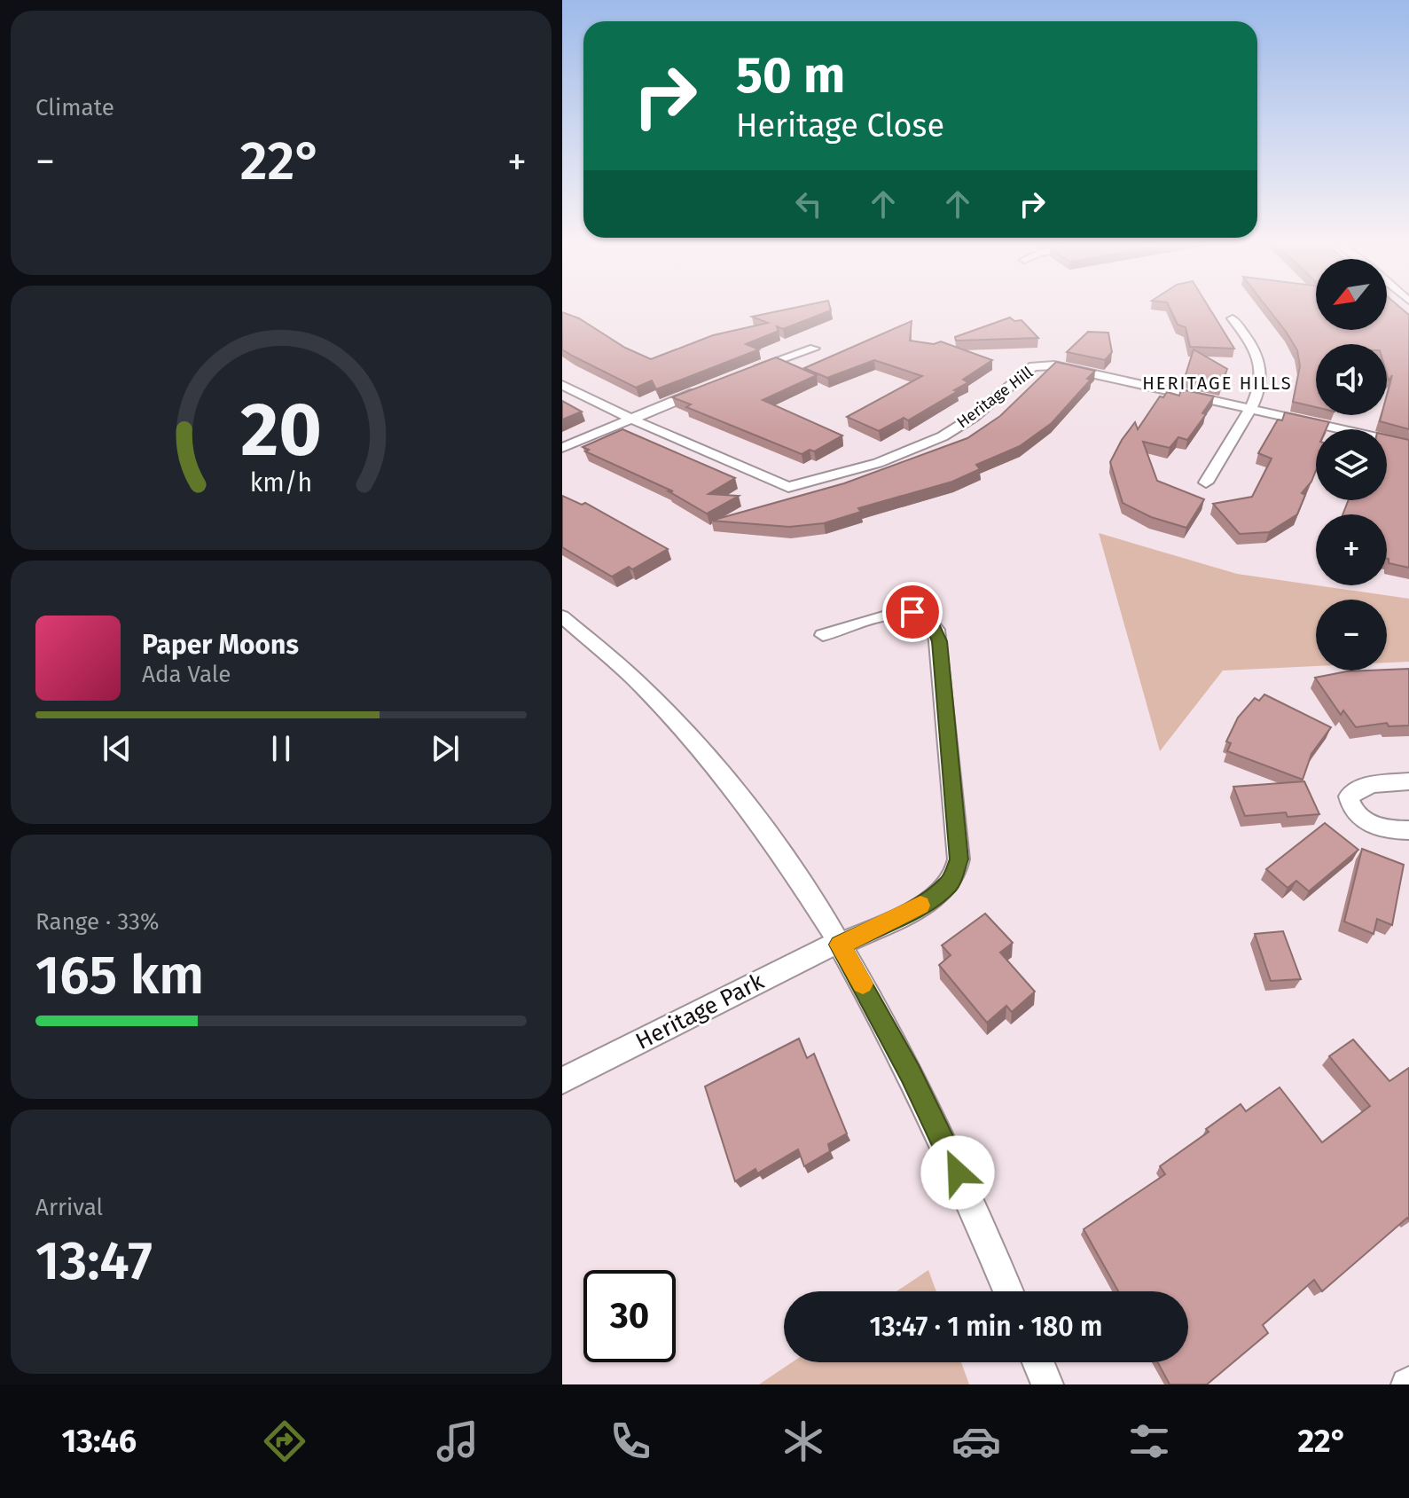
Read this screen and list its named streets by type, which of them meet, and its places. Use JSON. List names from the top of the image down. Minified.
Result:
{"streets":{"street":["Heritage Hill","Heritage Park"]},"districts":["HERITAGE HILLS"],"north":"bottom left","page":{"tile":["Climate",["Range · 33%","165 km"],["Arrival","13:47"]],"turn":["50 m","Heritage Close"],"heat":["−","22°","+"],"map_buttons":["+","−"],"song":["Paper Moons","Ada Vale"],"limit":"30","trip":"13:47 · 1 min · 180 m","tabs":["13:46","22°"],"gauge":["20","km/h"]}}
